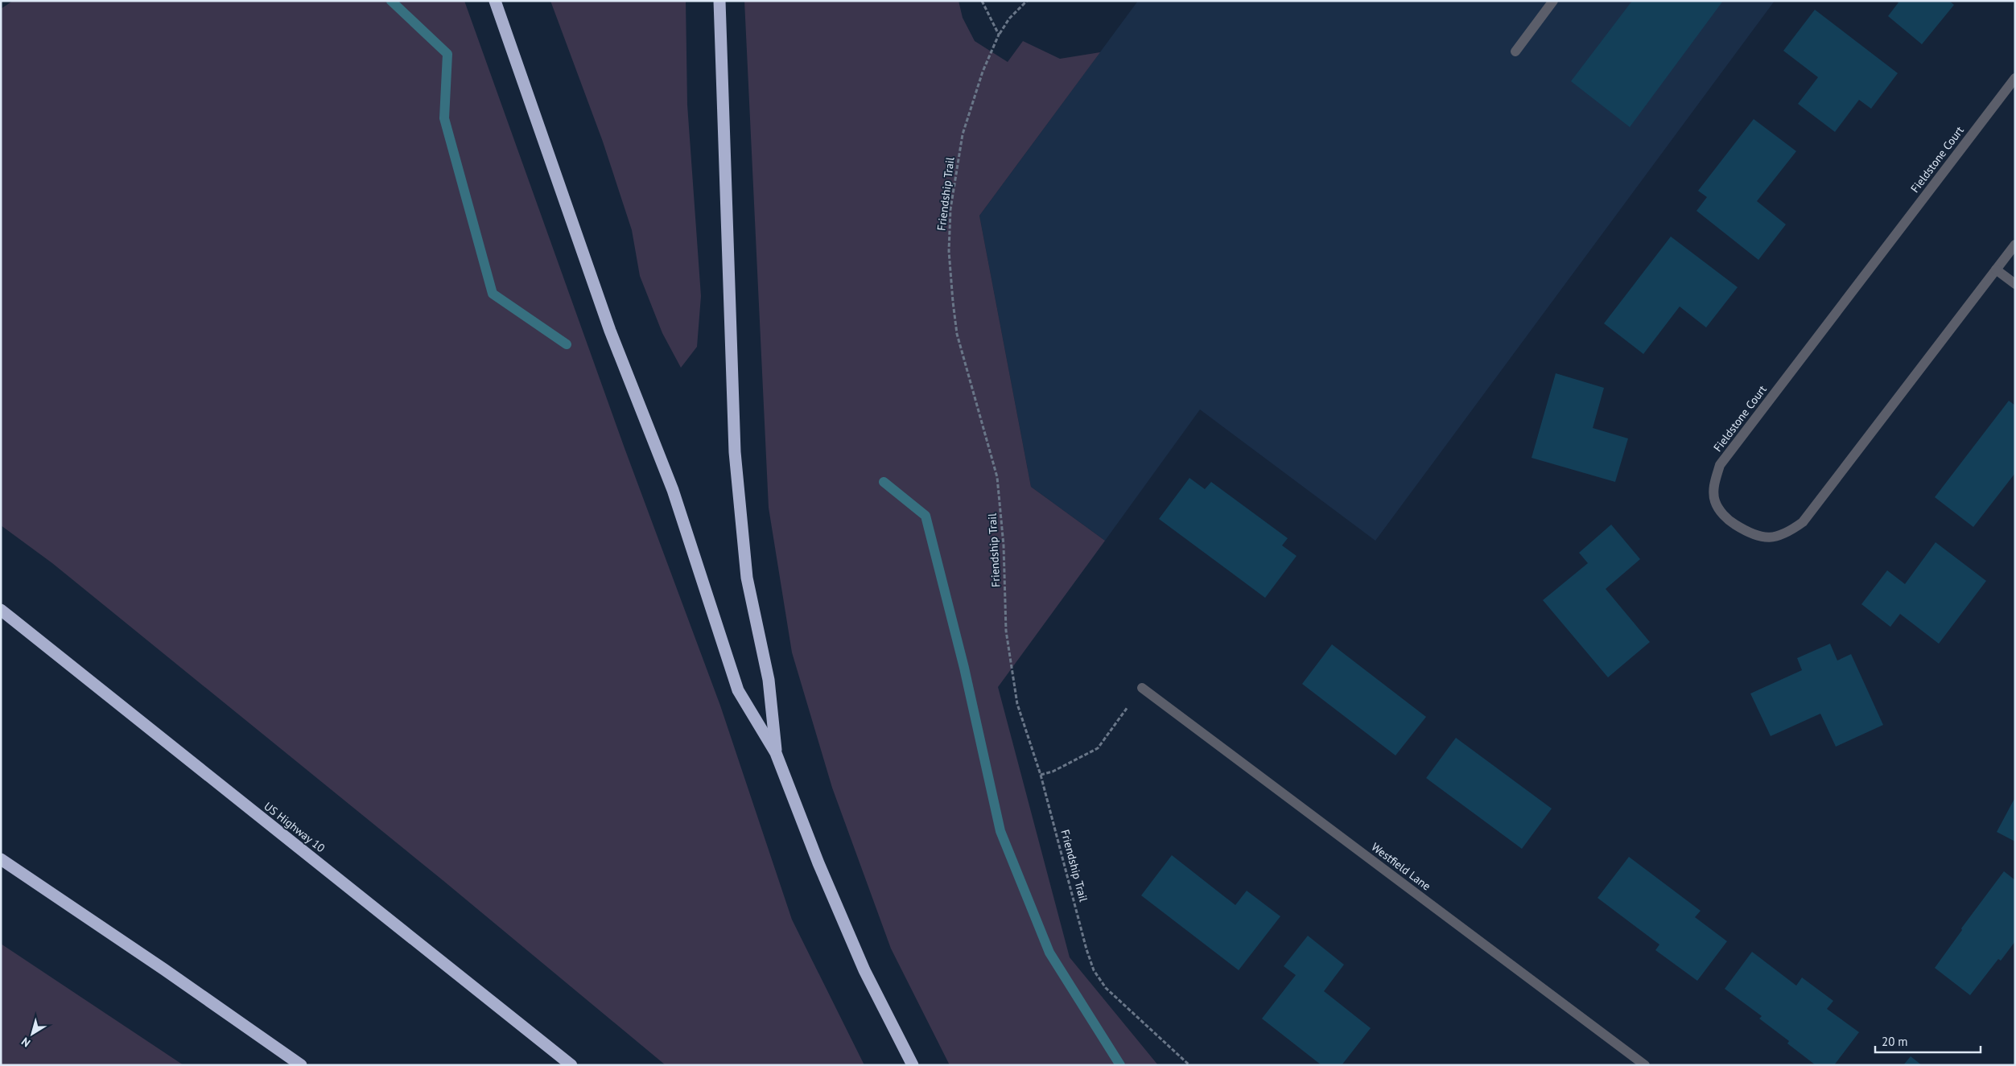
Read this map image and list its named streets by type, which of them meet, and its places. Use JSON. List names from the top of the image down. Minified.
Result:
{"streets":{"highway":["US Highway 10"],"street":["Fieldstone Court","Westfield Lane"],"path":["Friendship Trail"]},"scale_bar":"20 m","north":"bottom left"}
